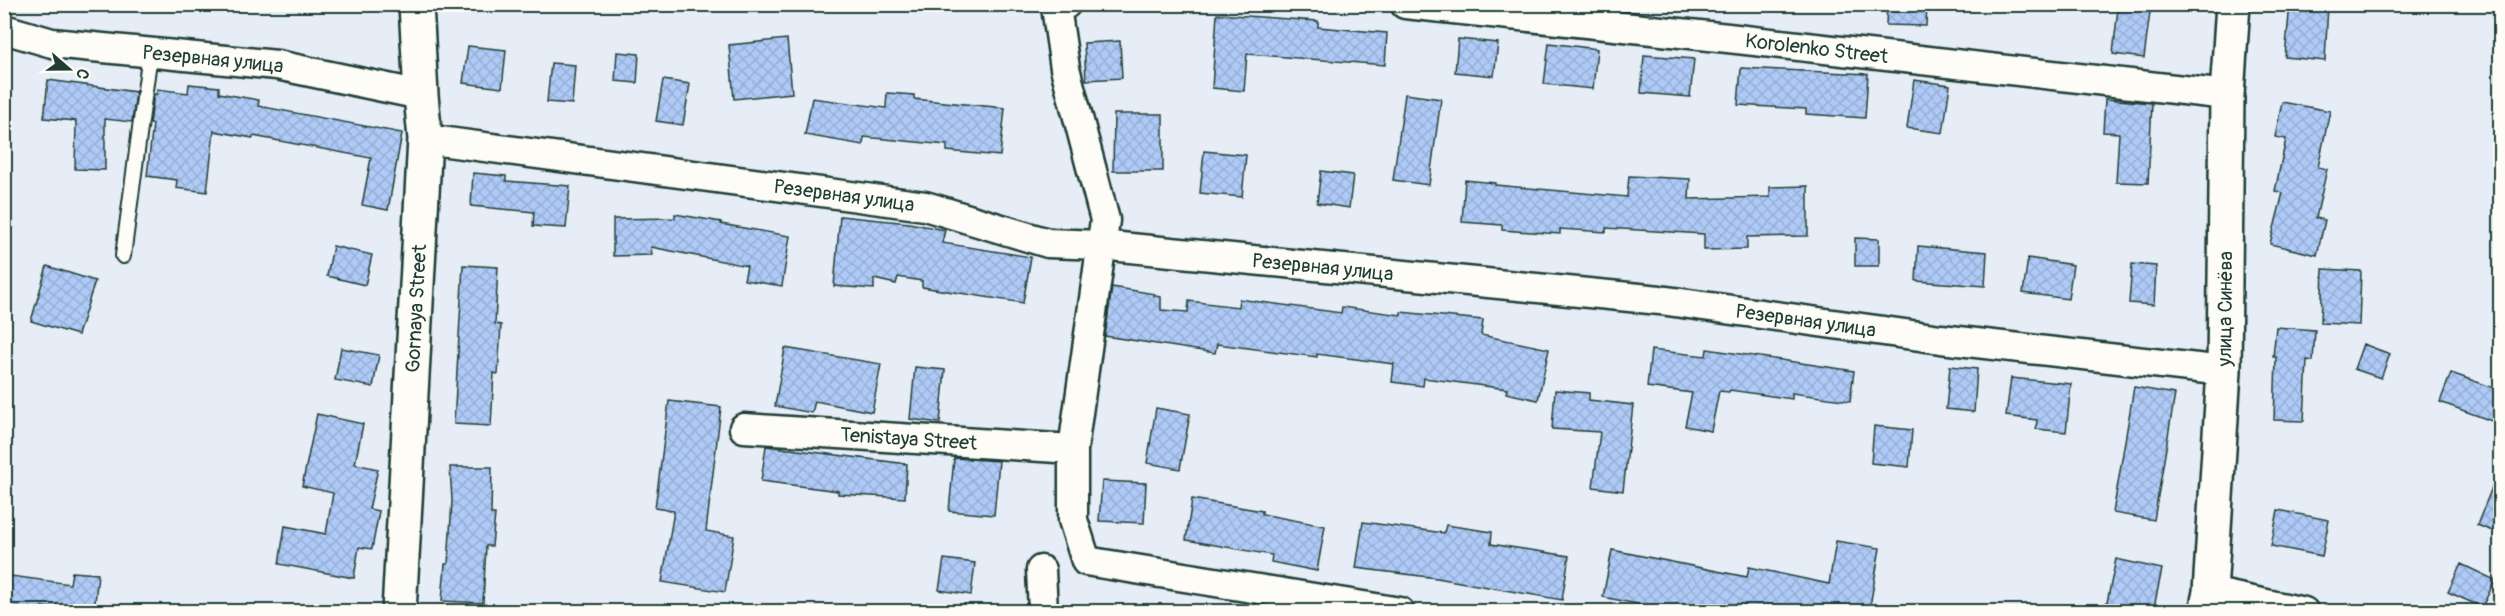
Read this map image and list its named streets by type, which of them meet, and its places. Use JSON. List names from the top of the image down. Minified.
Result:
{"streets":{"main road":["Gornaya Street","улица Синёва"],"street":["Korolenko Street","Резервная улица","Tenistaya Street"]},"crossings":[["Korolenko Street","улица Синёва"],["Резервная улица","Gornaya Street"],["Резервная улица","улица Синёва"]],"north":"right"}
